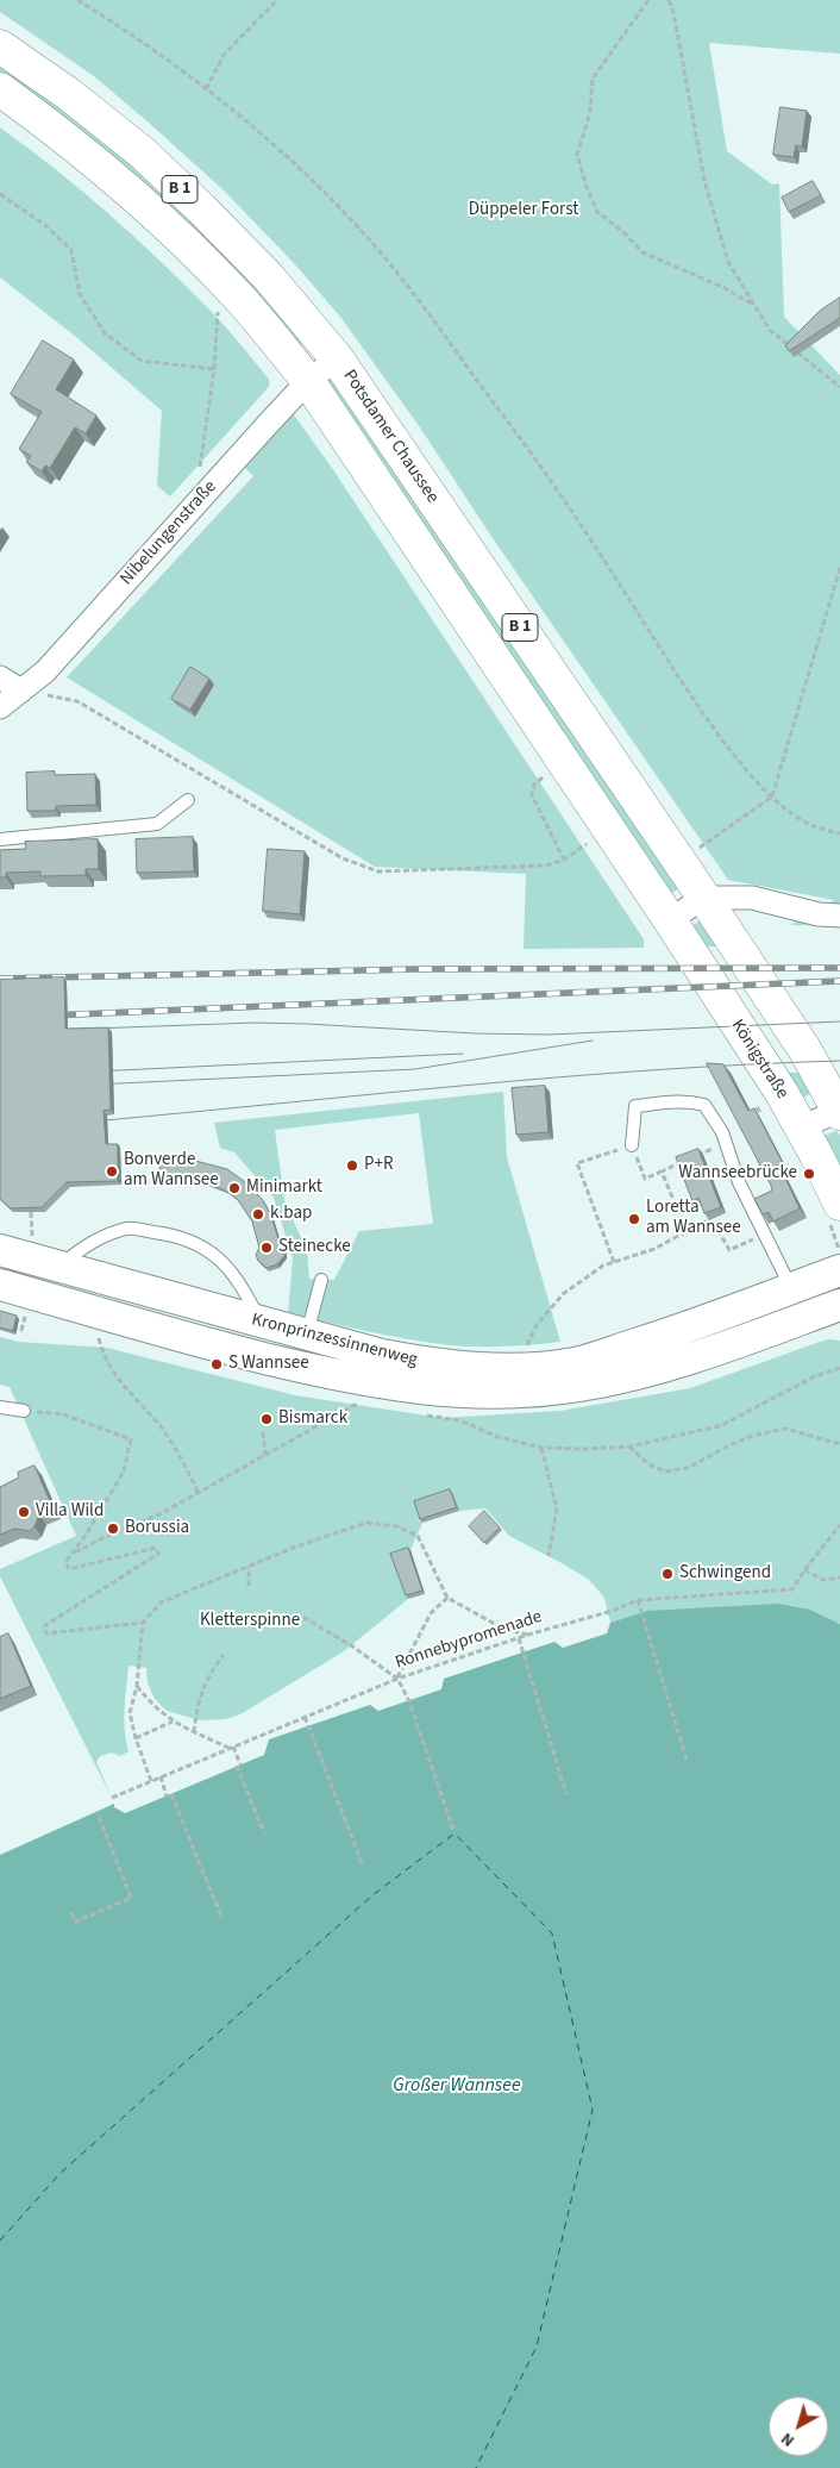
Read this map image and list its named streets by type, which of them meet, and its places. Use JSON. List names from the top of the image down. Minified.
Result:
{"streets":{"main road":["B 1","Potsdamer Chaussee","Königstraße","Kronprinzessinnenweg"],"street":["Nibelungenstraße"],"path":["Ronnebypromenade"]},"crossings":[["B 1","Potsdamer Chaussee"],["Potsdamer Chaussee","Nibelungenstraße"],["Potsdamer Chaussee","Königstraße"]],"water":["Großer Wannsee"],"parks":["Düppeler Forst","Kletterspinne"],"places":["P+R","Bonverde am Wannsee","Wannseebrücke","Minimarkt","k.bap","Loretta am Wannsee","Steinecke","S Wannsee","Bismarck","Villa Wild","Borussia","Schwingend"],"north":"bottom left"}
